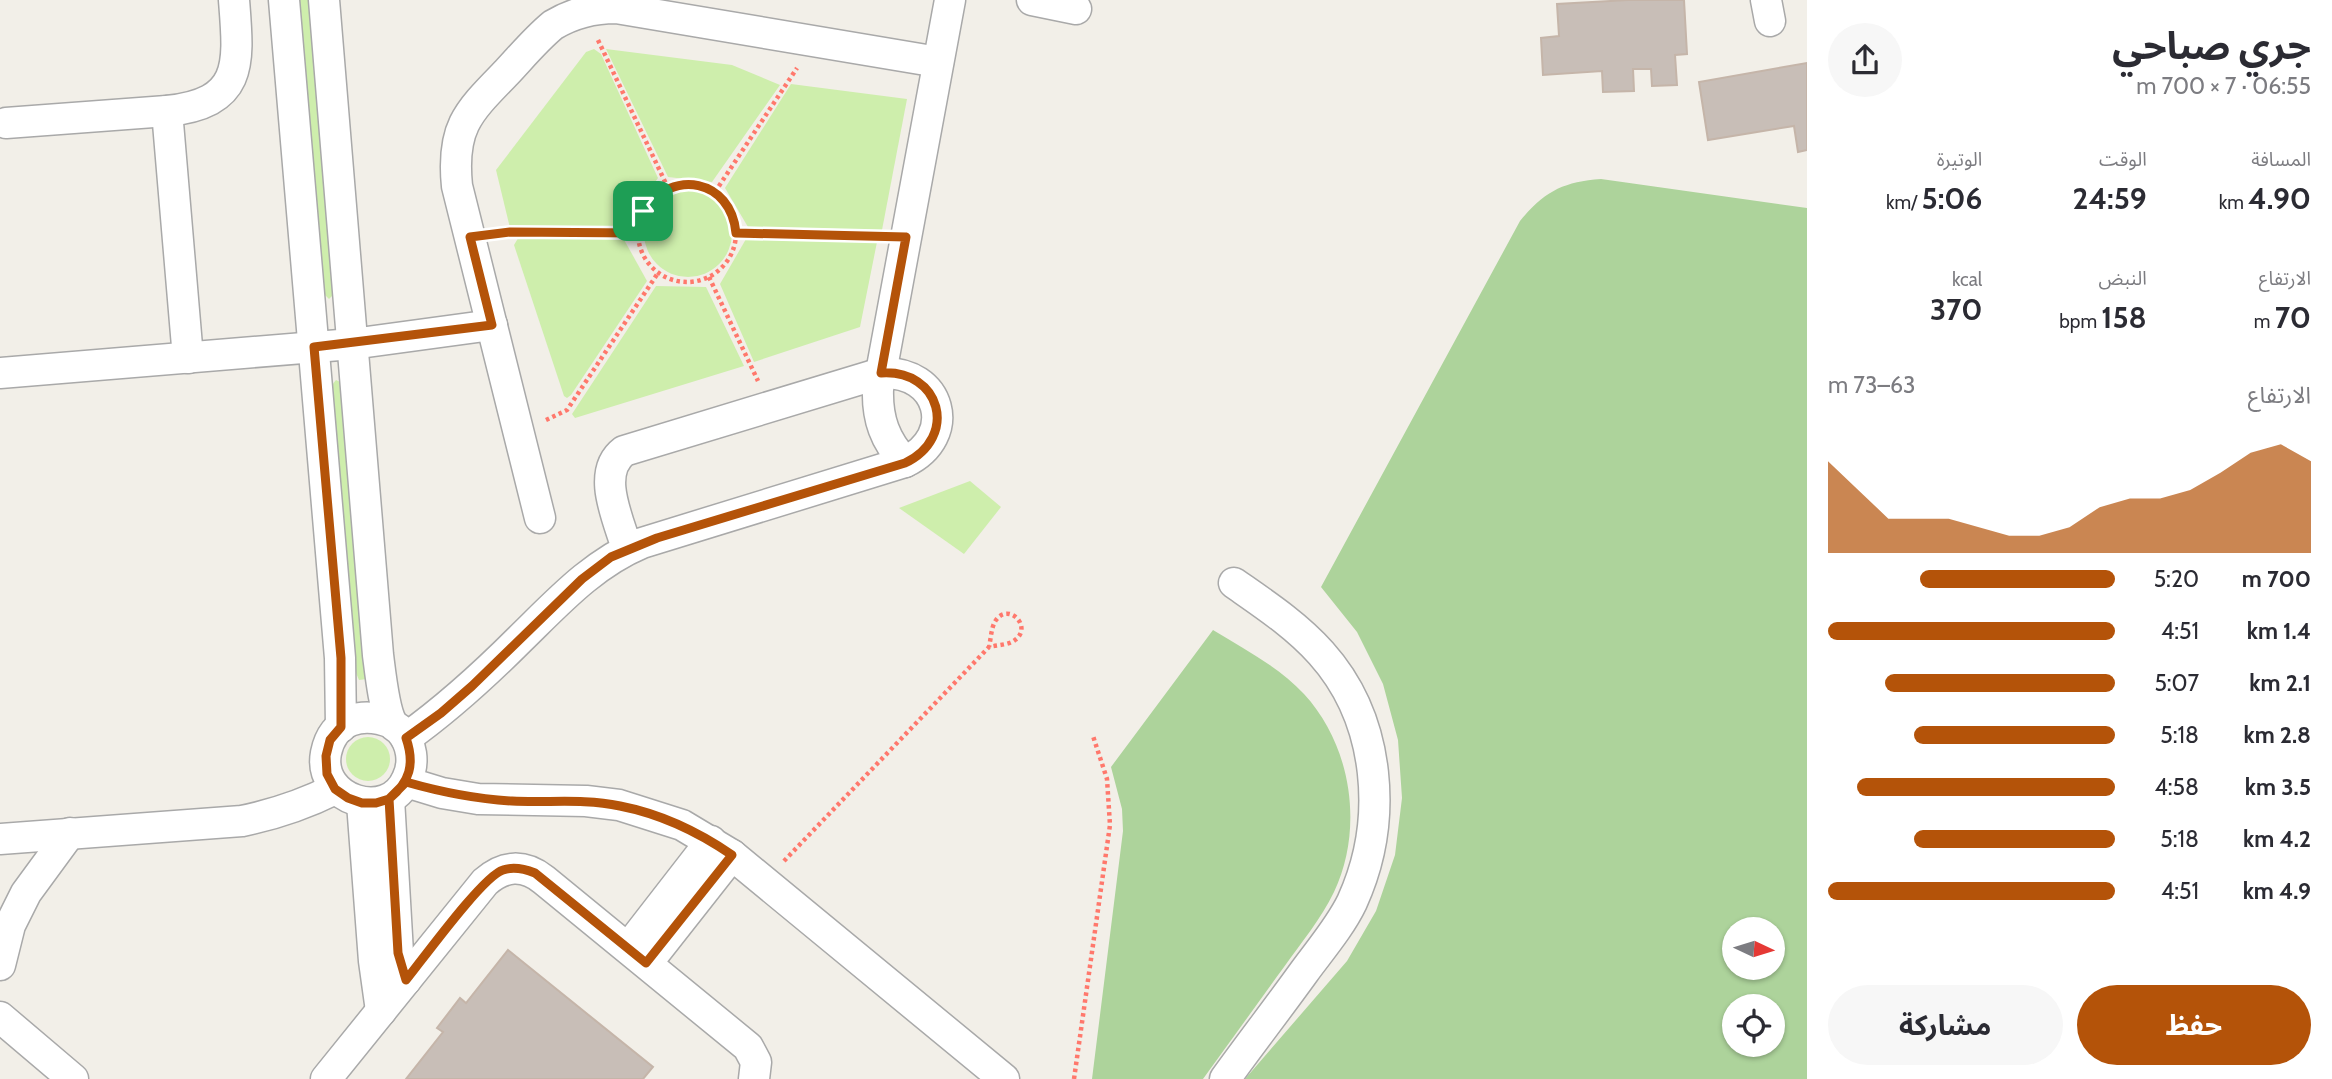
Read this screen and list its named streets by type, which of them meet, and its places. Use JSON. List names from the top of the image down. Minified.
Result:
{"north":"right","page":{"heading":["جري صباحي","06:55 · 7 × 700 m"],"stats":[["المسافة","4.90 km"],["الوقت","24:59"],["الوتيرة","5:06 /km"],["الارتفاع","70 m"],["النبض","158 bpm"],["kcal","370"]],"chart":["الارتفاع","63–73 m"],"list":[{"name":"700 m","note":"5:20"},{"name":"1.4 km","note":"4:51"},{"name":"2.1 km","note":"5:07"},{"name":"2.8 km","note":"5:18"},{"name":"3.5 km","note":"4:58"},{"name":"4.2 km","note":"5:18"},{"name":"4.9 km","note":"4:51"}],"buttons":["حفظ","مشاركة"]}}
